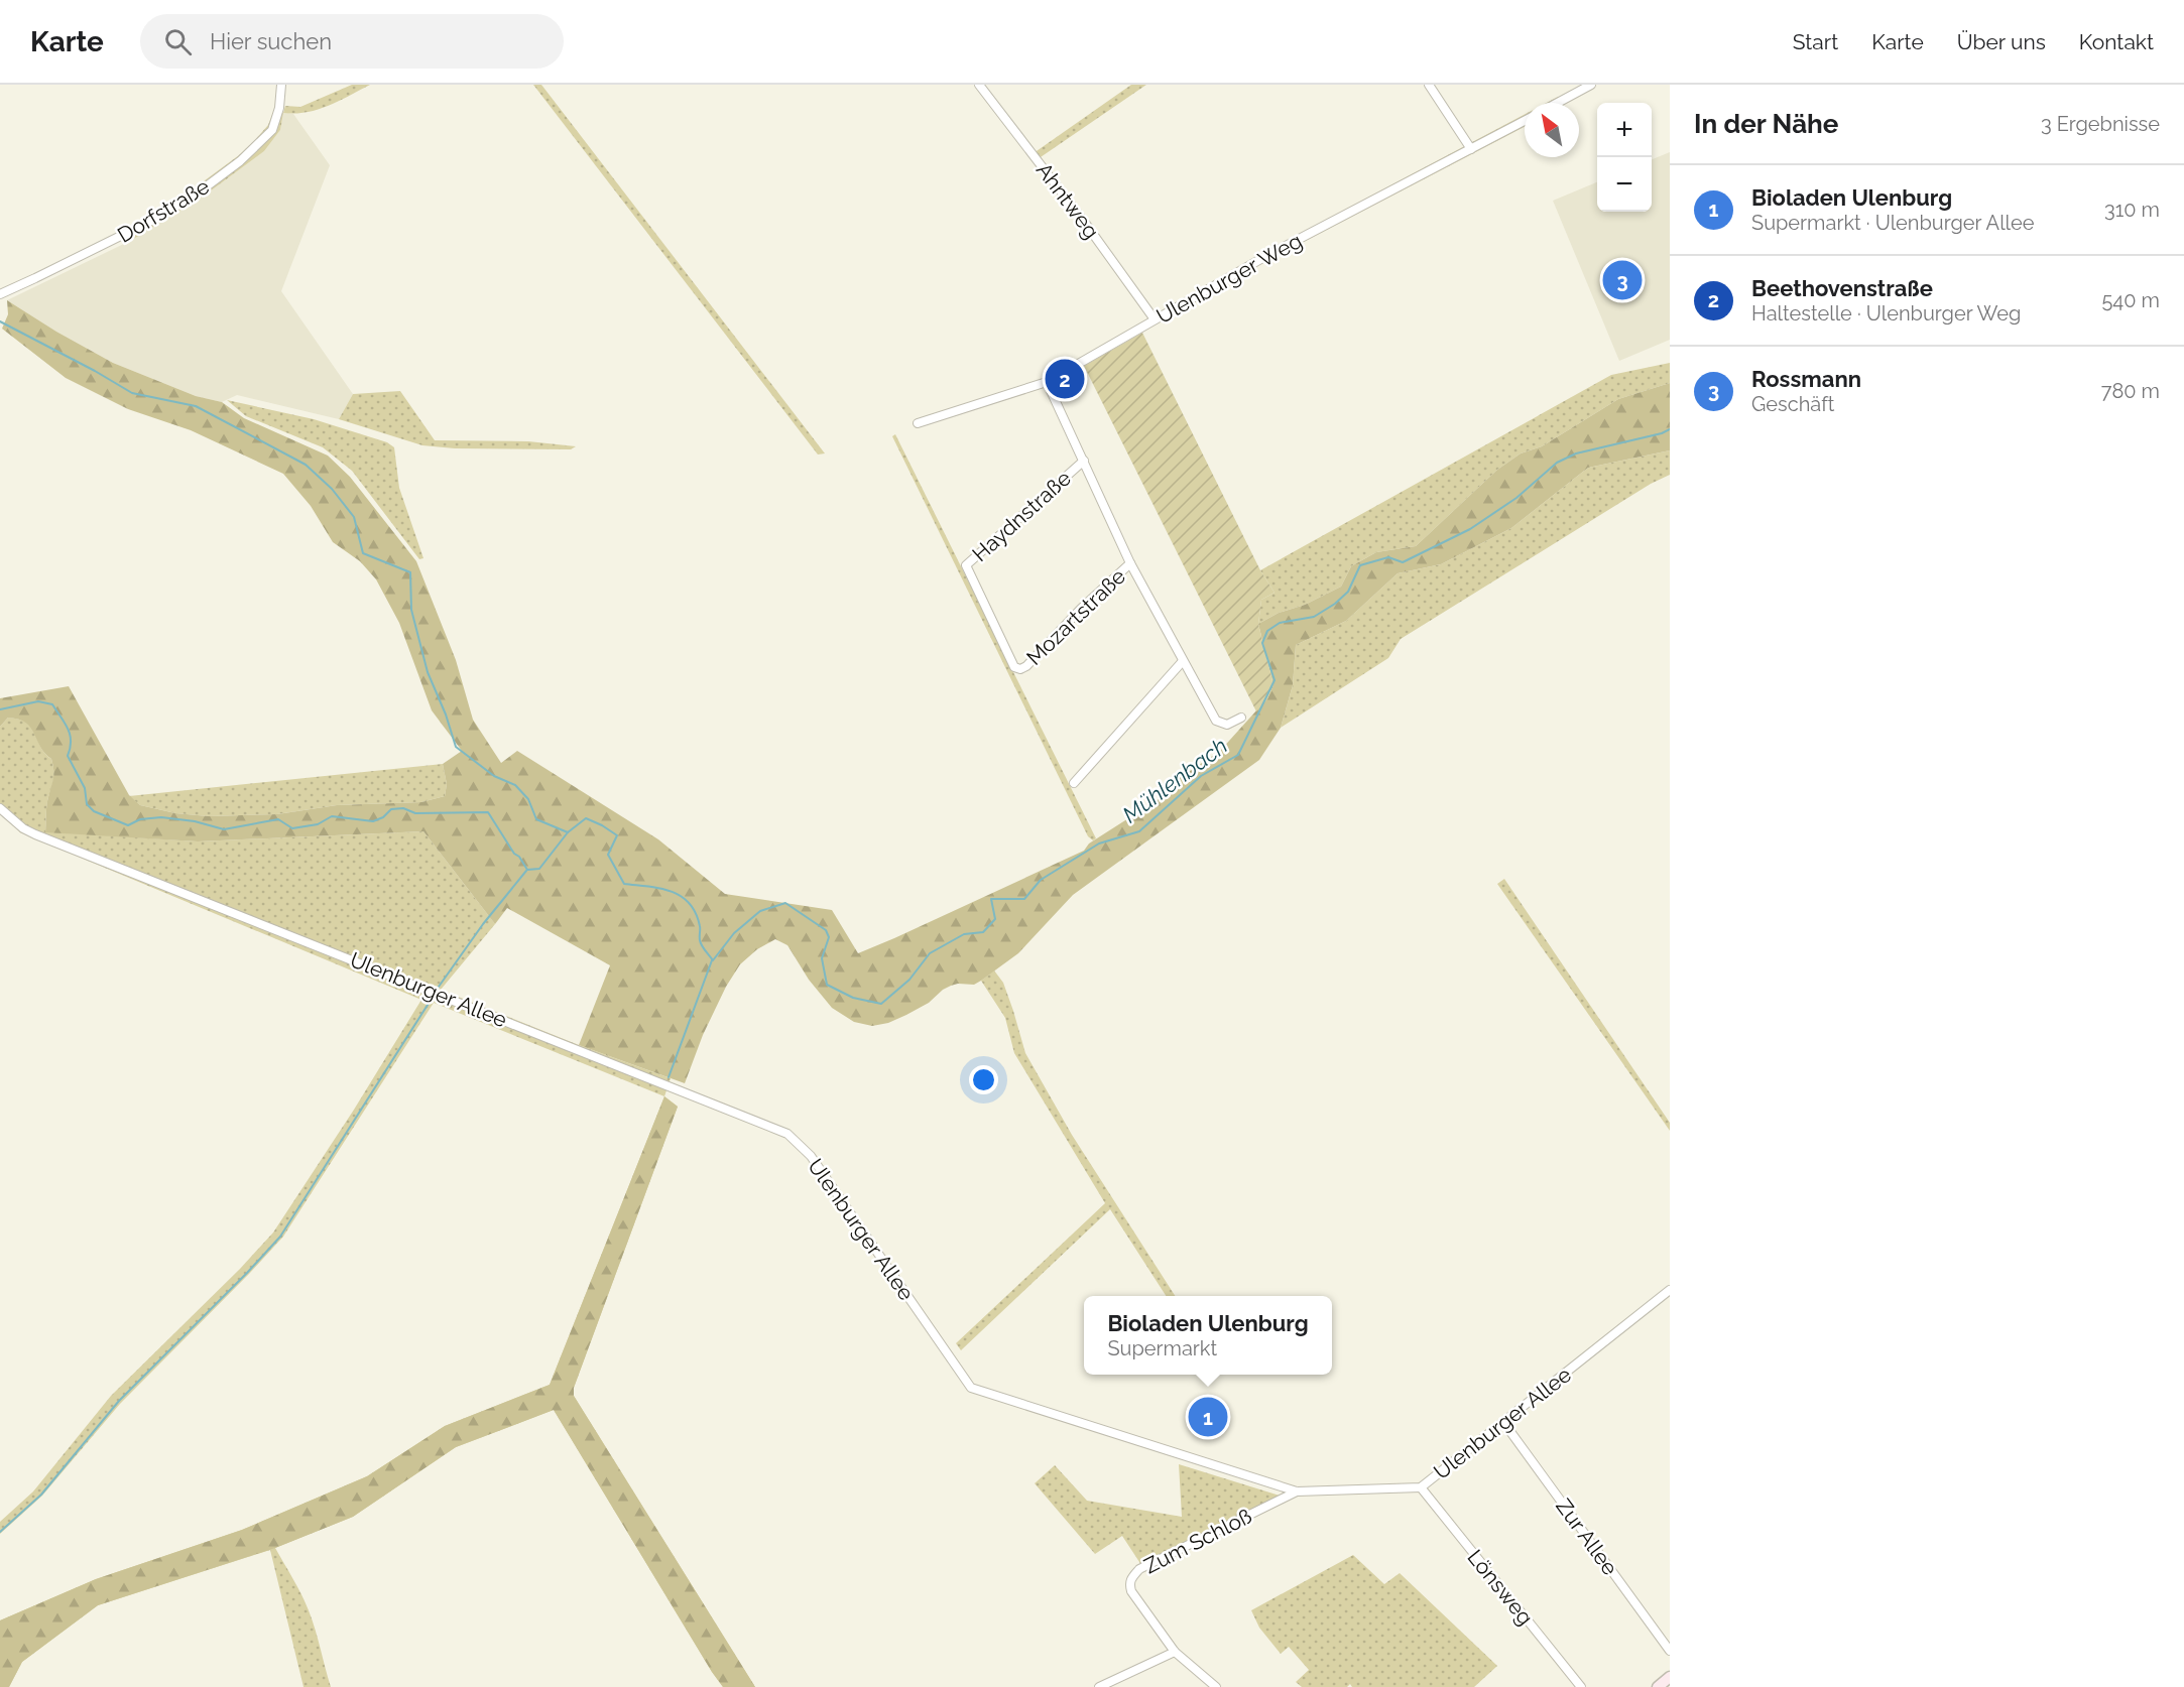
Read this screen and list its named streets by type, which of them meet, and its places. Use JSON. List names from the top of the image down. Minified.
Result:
{"streets":{"street":["Ahntweg","Dorfstraße","Ulenburger Weg","Haydnstraße","Mozartstraße","Ulenburger Allee","Zur Allee","Zum Schloß","Lönsweg"]},"crossings":[["Ahntweg","Ulenburger Weg"],["Haydnstraße","Mozartstraße"],["Ulenburger Allee","Zur Allee"],["Ulenburger Allee","Zum Schloß"],["Ulenburger Allee","Lönsweg"]],"water":["Mühlenbach"],"north":"top left","page":{"header":"Karte","search":"Hier suchen","nav":["Start","Karte","Über uns","Kontakt"],"heading":["In der Nähe","3 Ergebnisse"],"map_buttons":["+","−"],"list":[{"mark":"1","name":"Bioladen Ulenburg","note":"Supermarkt · Ulenburger Allee","value":"310 m"},{"mark":"2","name":"Beethovenstraße","note":"Haltestelle · Ulenburger Weg","value":"540 m"},{"mark":"3","name":"Rossmann","note":"Geschäft","value":"780 m"}],"pins":["3","2","1"],"popup":["Bioladen Ulenburg","Supermarkt"]}}
